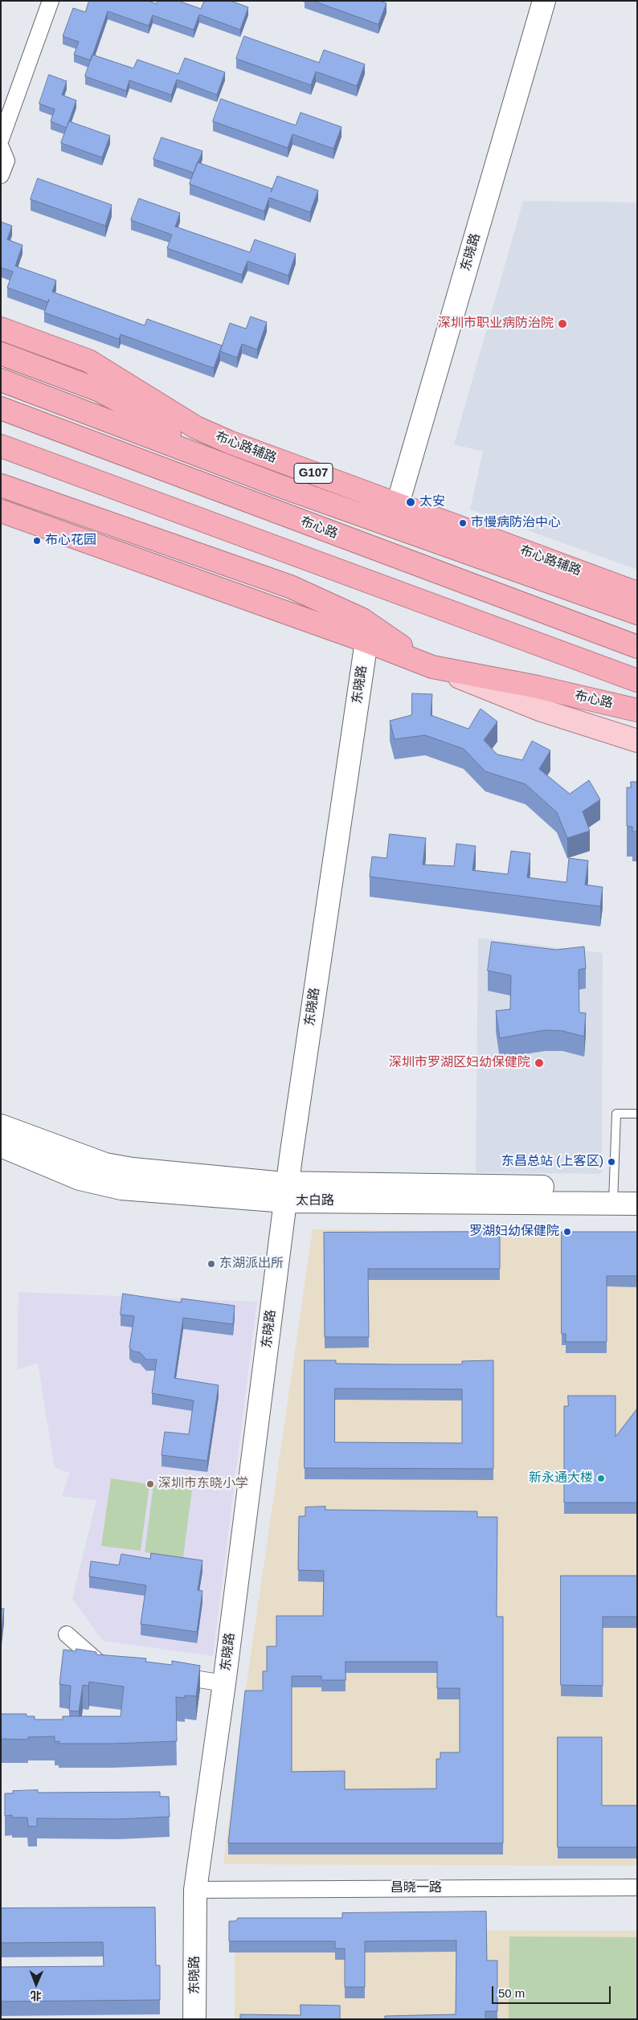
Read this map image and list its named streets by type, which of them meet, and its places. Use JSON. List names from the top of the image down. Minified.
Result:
{"streets":{"highway":["布心路辅路","G107","布心路"],"street":["东晓路","太白路","昌晓一路"]},"crossings":[["东晓路","布心路辅路"],["东晓路","太白路"],["东晓路","昌晓一路"]],"places":["深圳市职业病防治院","太安","市慢病防治中心","布心花园","深圳市罗湖区妇幼保健院","东昌总站 (上客区)","罗湖妇幼保健院","东湖派出所","新永通大楼","深圳市东晓小学"],"scale_bar":"50 m","north":"bottom"}
